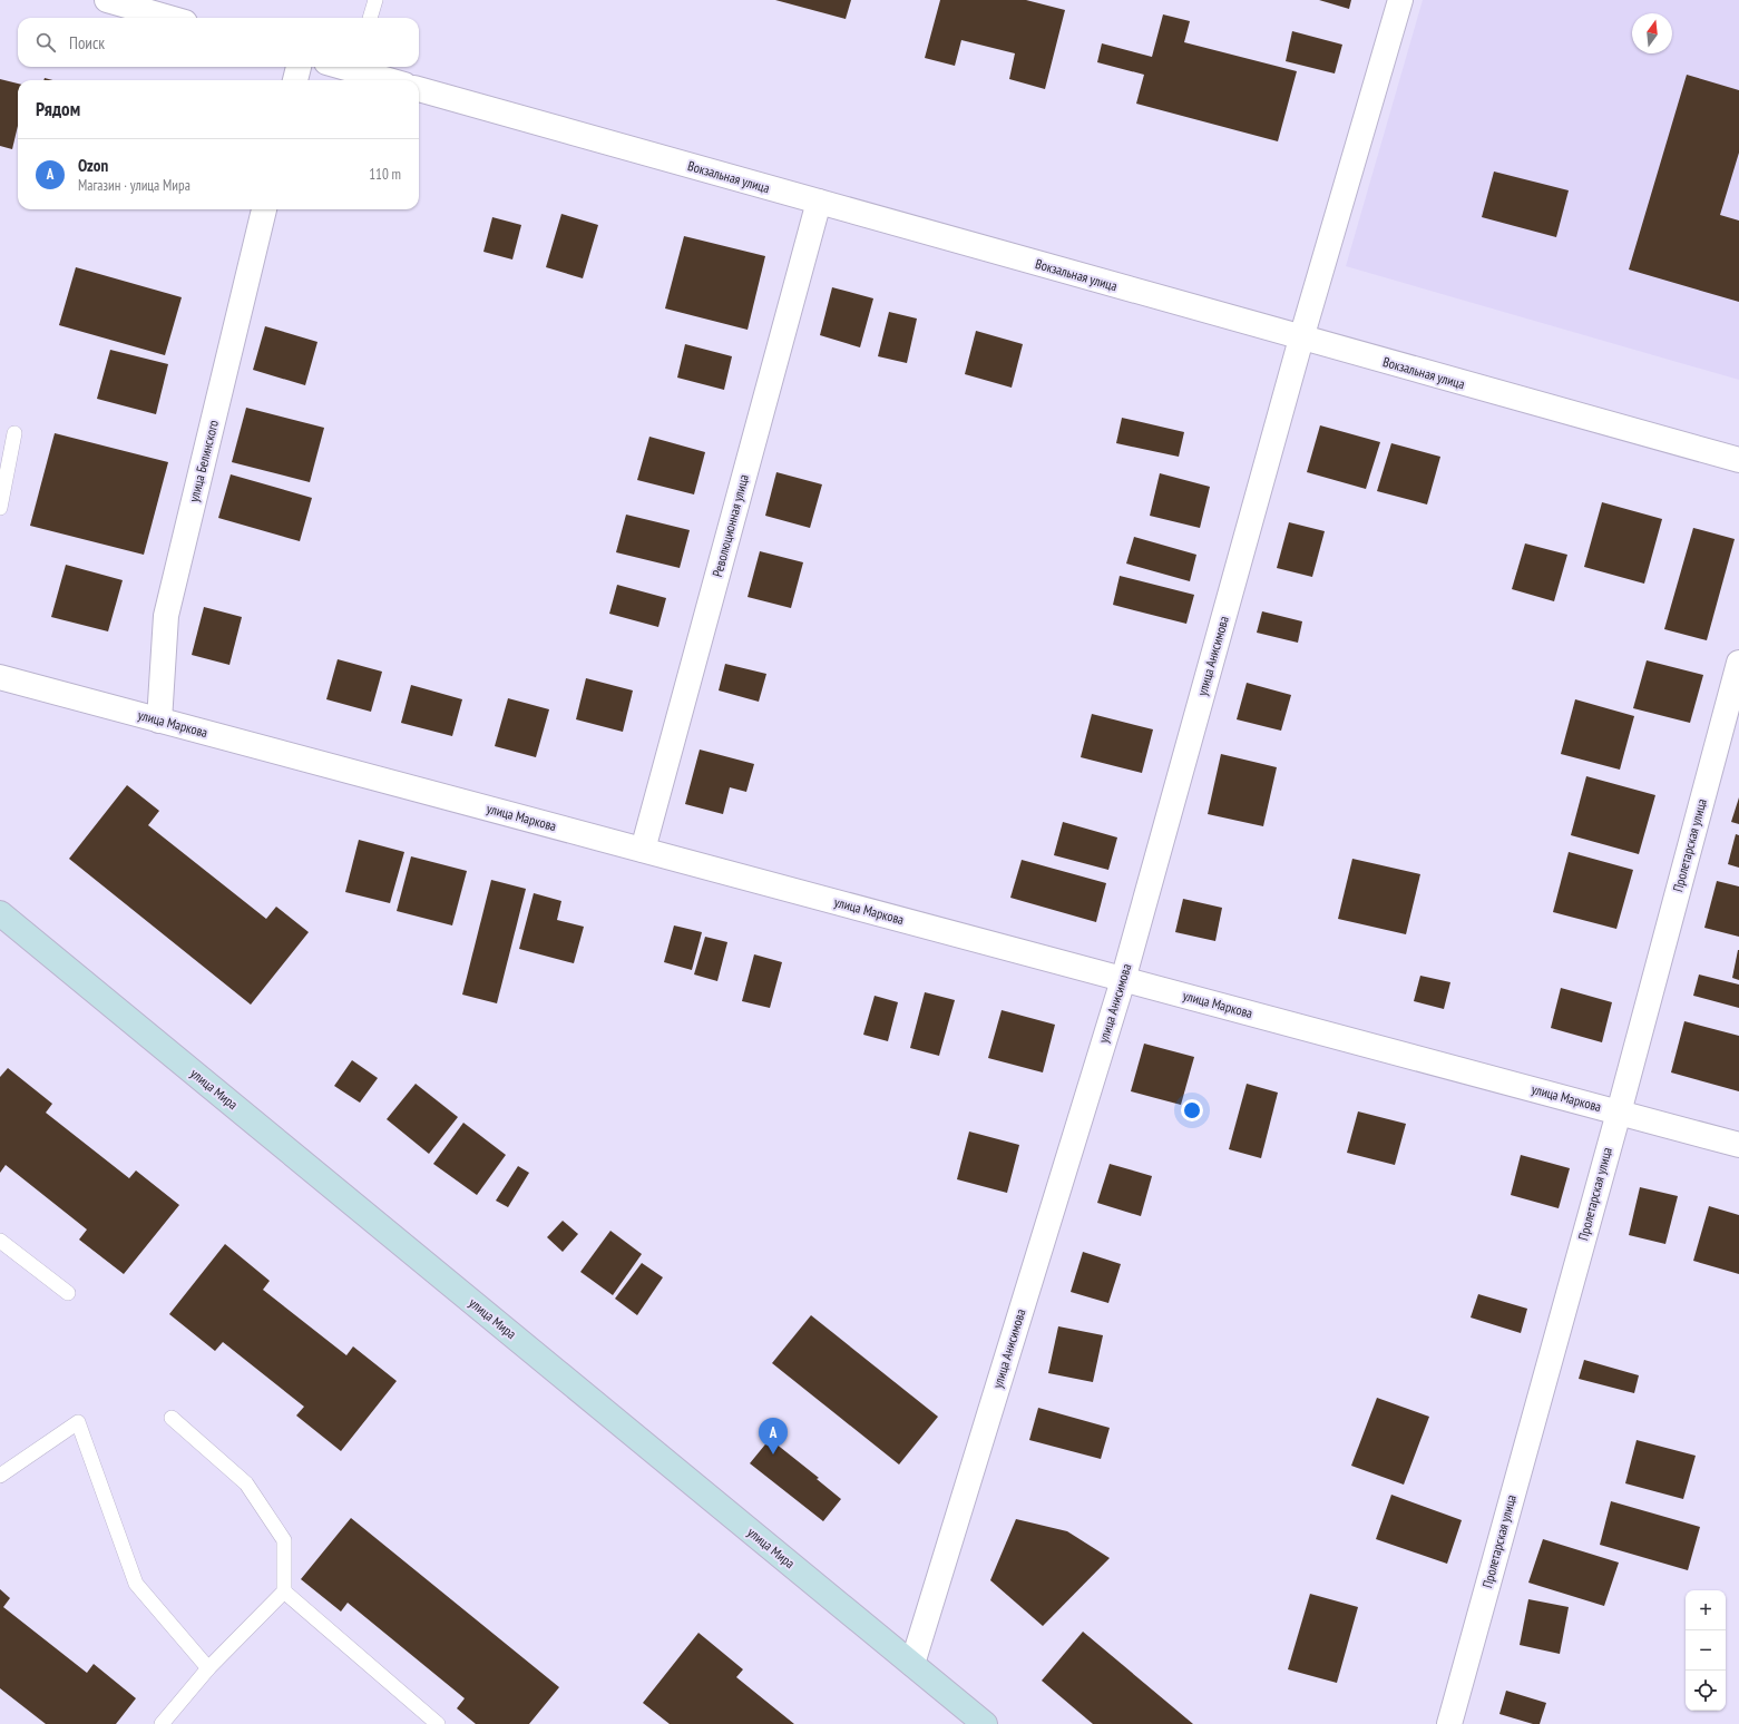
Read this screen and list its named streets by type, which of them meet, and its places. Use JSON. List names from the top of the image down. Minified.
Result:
{"streets":{"main road":["улица Мира"],"street":["Вокзальная улица","улица Белинского","Революционная улица","улица Анисимова","улица Маркова","Пролетарская улица"]},"crossings":[["Вокзальная улица","Революционная улица"],["Вокзальная улица","улица Анисимова"],["улица Белинского","улица Маркова"],["Революционная улица","улица Маркова"],["улица Анисимова","улица Маркова"],["улица Анисимова","улица Мира"],["улица Маркова","Пролетарская улица"]],"north":"top","page":{"search":"Поиск","heading":"Рядом","list":[{"mark":"A","name":"Ozon","note":"Магазин · улица Мира","value":"110 m"}],"pins":"A","map_buttons":["+","−"]}}
